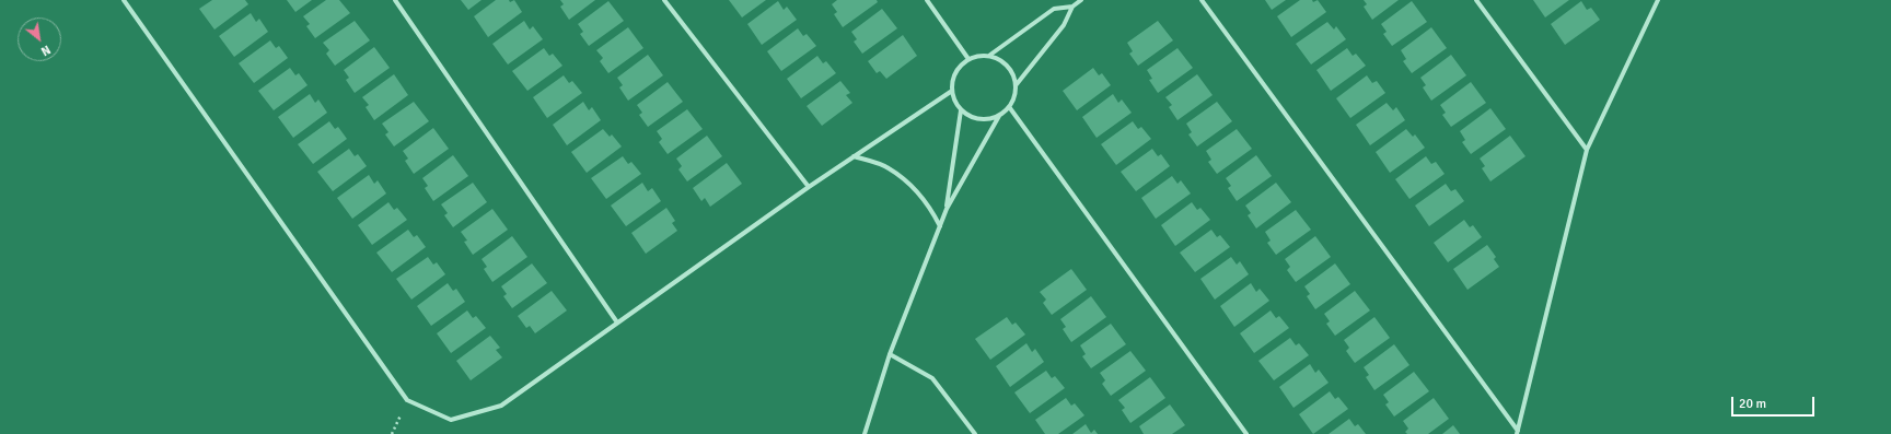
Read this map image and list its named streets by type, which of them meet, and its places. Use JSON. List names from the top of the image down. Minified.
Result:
{"scale_bar":"20 m","north":"bottom right"}
